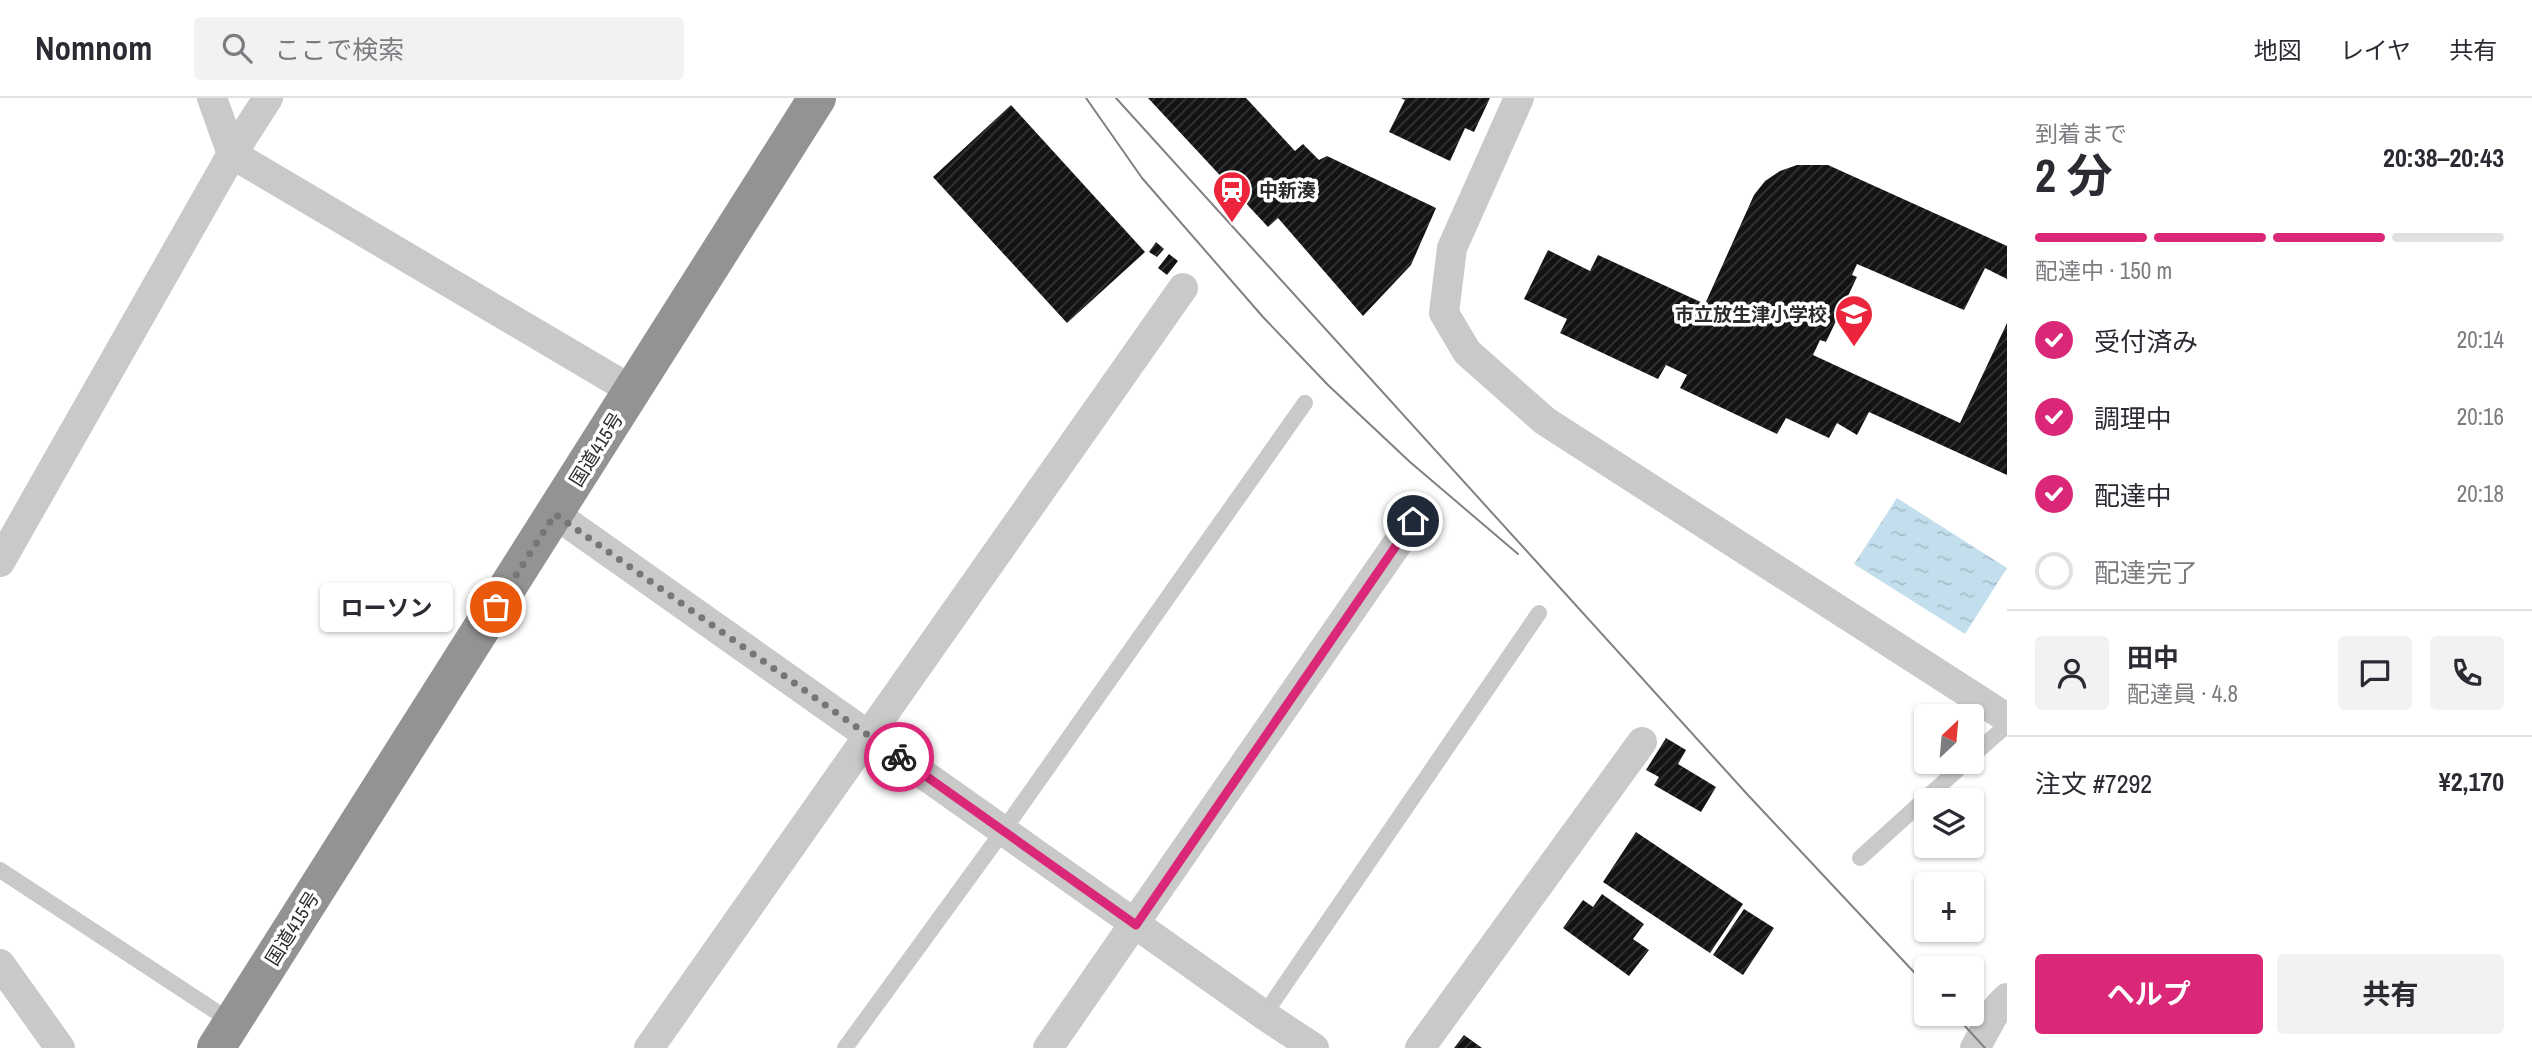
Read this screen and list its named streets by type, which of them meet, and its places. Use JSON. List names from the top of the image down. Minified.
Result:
{"streets":{"highway":["国道415号"]},"places":{"station":["中新湊"],"school or university":["市立放生津小学校"],"other":["ローソン"]},"north":"top right","page":{"header":"Nomnom","search":"ここで検索","nav":["地図","レイヤ","共有"],"heading":["2 分","到着まで","20:38–20:43"],"panel":["田中","配達員 · 4.8","注文 #7292","¥2,170"],"bar":"配達中 · 150 m","list":[["受付済み","20:14"],["調理中","20:16"],["配達中","20:18"],"配達完了"],"bubble":"ローソン","map_buttons":["+","−"],"buttons":["ヘルプ","共有"]}}
